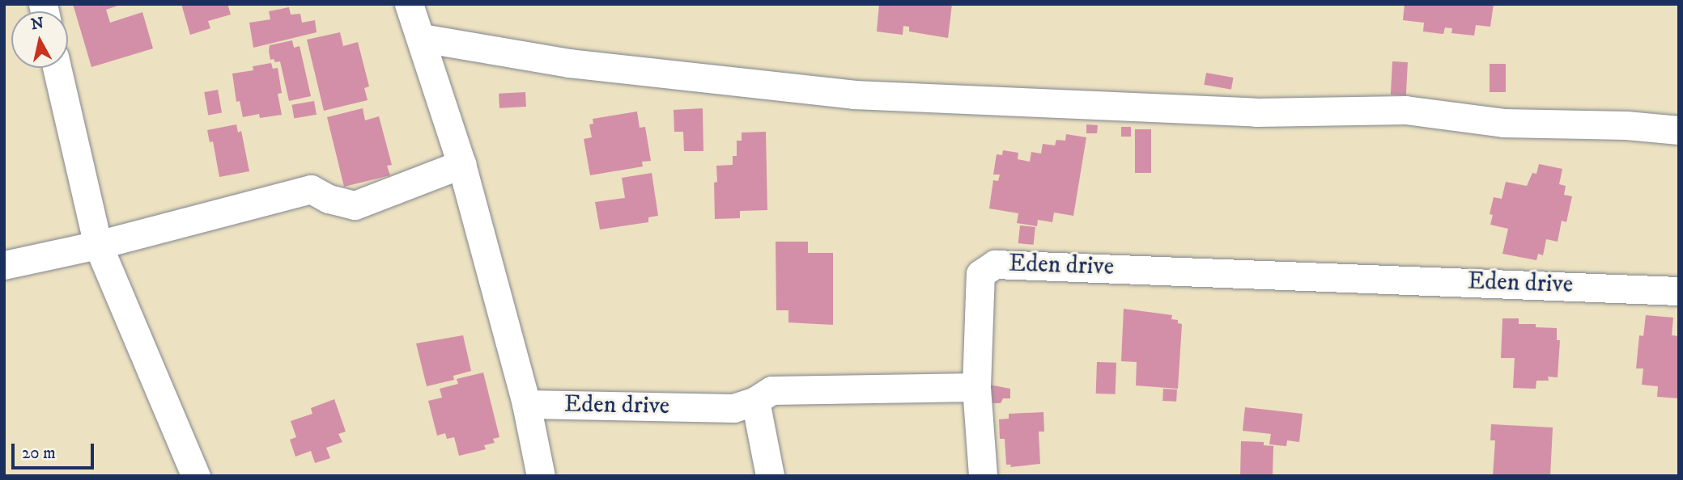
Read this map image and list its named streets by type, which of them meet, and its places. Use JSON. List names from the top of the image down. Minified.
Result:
{"streets":{"street":["Eden drive"]},"scale_bar":"20 m","north":"top"}
